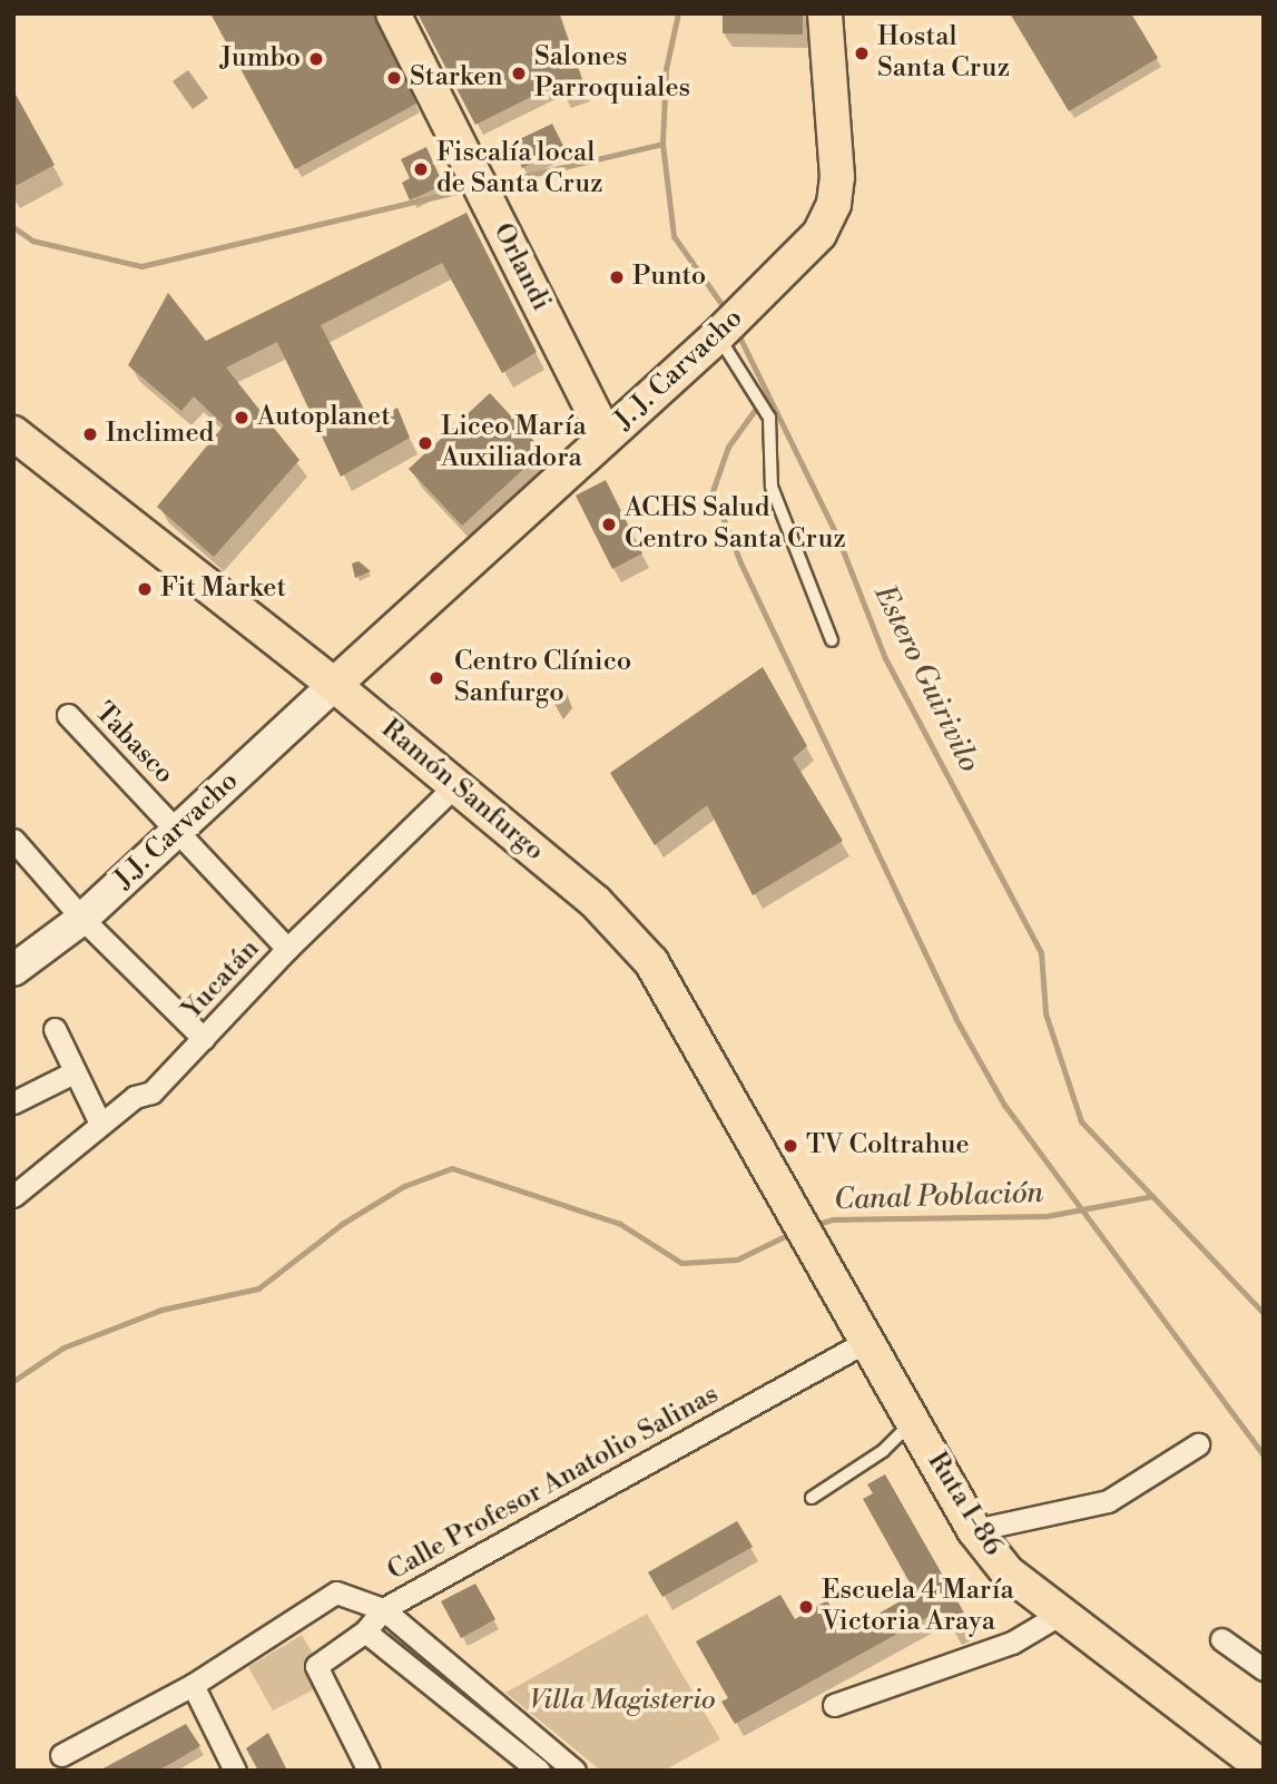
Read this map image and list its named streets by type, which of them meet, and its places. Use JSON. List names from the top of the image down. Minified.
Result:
{"streets":{"main road":["Orlandi","J. J. Carvacho","Ramón Sanfurgo","J.J. Carvacho","Ruta I-86"],"street":["Tabasco","Yucatán","Calle Profesor Anatolio Salinas"]},"crossings":[["Orlandi","J. J. Carvacho"],["J. J. Carvacho","Ramón Sanfurgo"],["J. J. Carvacho","J.J. Carvacho"],["Tabasco","J.J. Carvacho"],["Tabasco","Yucatán"],["Ramón Sanfurgo","J.J. Carvacho"],["Ramón Sanfurgo","Yucatán"],["Ramón Sanfurgo","Ruta I-86"],["Calle Profesor Anatolio Salinas","Ruta I-86"]],"water":["Estero Guirivilo","Canal Población"],"parks":["Villa Magisterio"],"places":["Hostal Santa Cruz","Jumbo","Salones Parroquiales","Starken","Fiscalía local de Santa Cruz","Punto","Autoplanet","Inclimed","Liceo María Auxiliadora","ACHS Salud Centro Santa Cruz","Fit Market","Centro Clínico Sanfurgo","TV Coltrahue","Escuela 4 María Victoria Araya"]}
